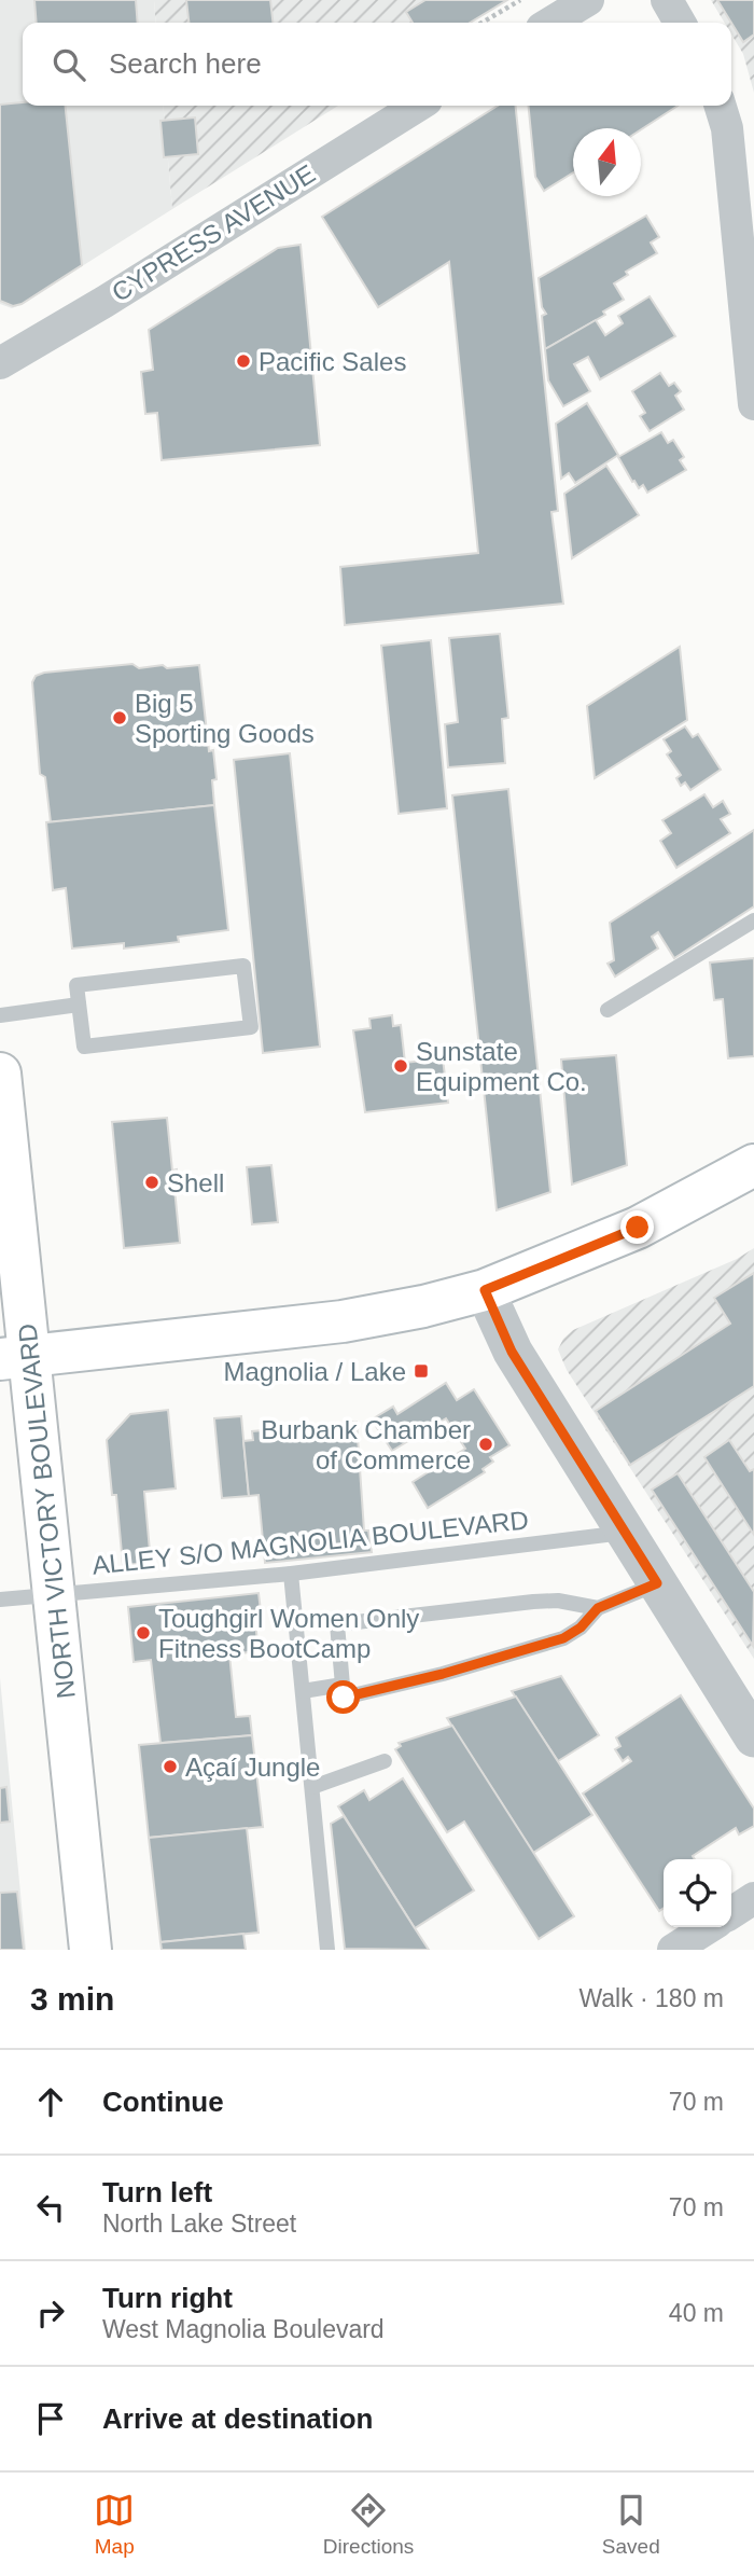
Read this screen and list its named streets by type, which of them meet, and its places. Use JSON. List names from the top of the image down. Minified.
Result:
{"streets":{"main road":["NORTH VICTORY BOULEVARD"],"street":["CYPRESS AVENUE"],"lane":["ALLEY S/O MAGNOLIA BOULEVARD"]},"crossings":[["NORTH VICTORY BOULEVARD","ALLEY S/O MAGNOLIA BOULEVARD"]],"places":{"other":["Pacific Sales","Big 5 Sporting Goods","Sunstate Equipment Co.","Shell","Burbank Chamber of Commerce","Toughgirl Women Only Fitness BootCamp","Açaí Jungle"],"transit":["Magnolia / Lake"]},"north":"top","page":{"search":"Search here","heading":["3 min","Walk · 180 m"],"list":[["Continue","70 m"],["Turn left","North Lake Street","70 m"],["Turn right","West Magnolia Boulevard","40 m"],"Arrive at destination"],"nav":["Map","Directions","Saved"]}}
